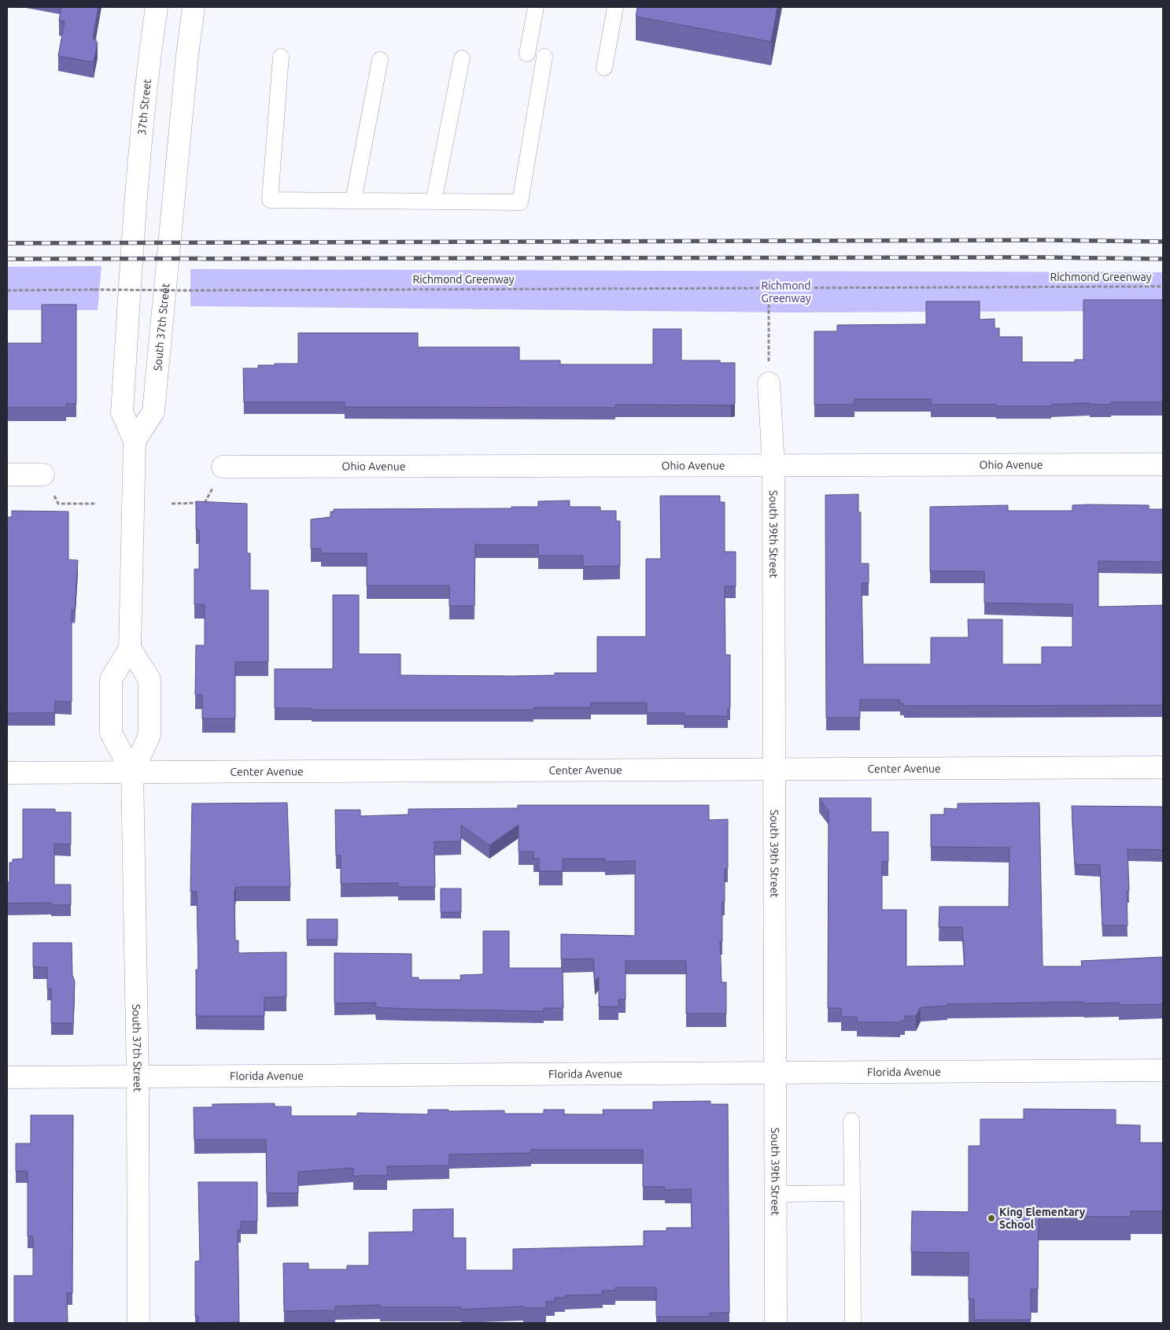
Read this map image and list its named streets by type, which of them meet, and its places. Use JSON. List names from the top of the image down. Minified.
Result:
{"streets":{"street":["37th Street","South 37th Street","Ohio Avenue","South 39th Street","Center Avenue","Florida Avenue"],"path":["Richmond Greenway"]},"crossings":[["37th Street","South 37th Street"],["South 37th Street","Center Avenue"],["South 37th Street","Florida Avenue"],["Ohio Avenue","South 39th Street"],["South 39th Street","Center Avenue"],["South 39th Street","Florida Avenue"]],"parks":["Richmond Greenway"],"places":["King Elementary School"]}
